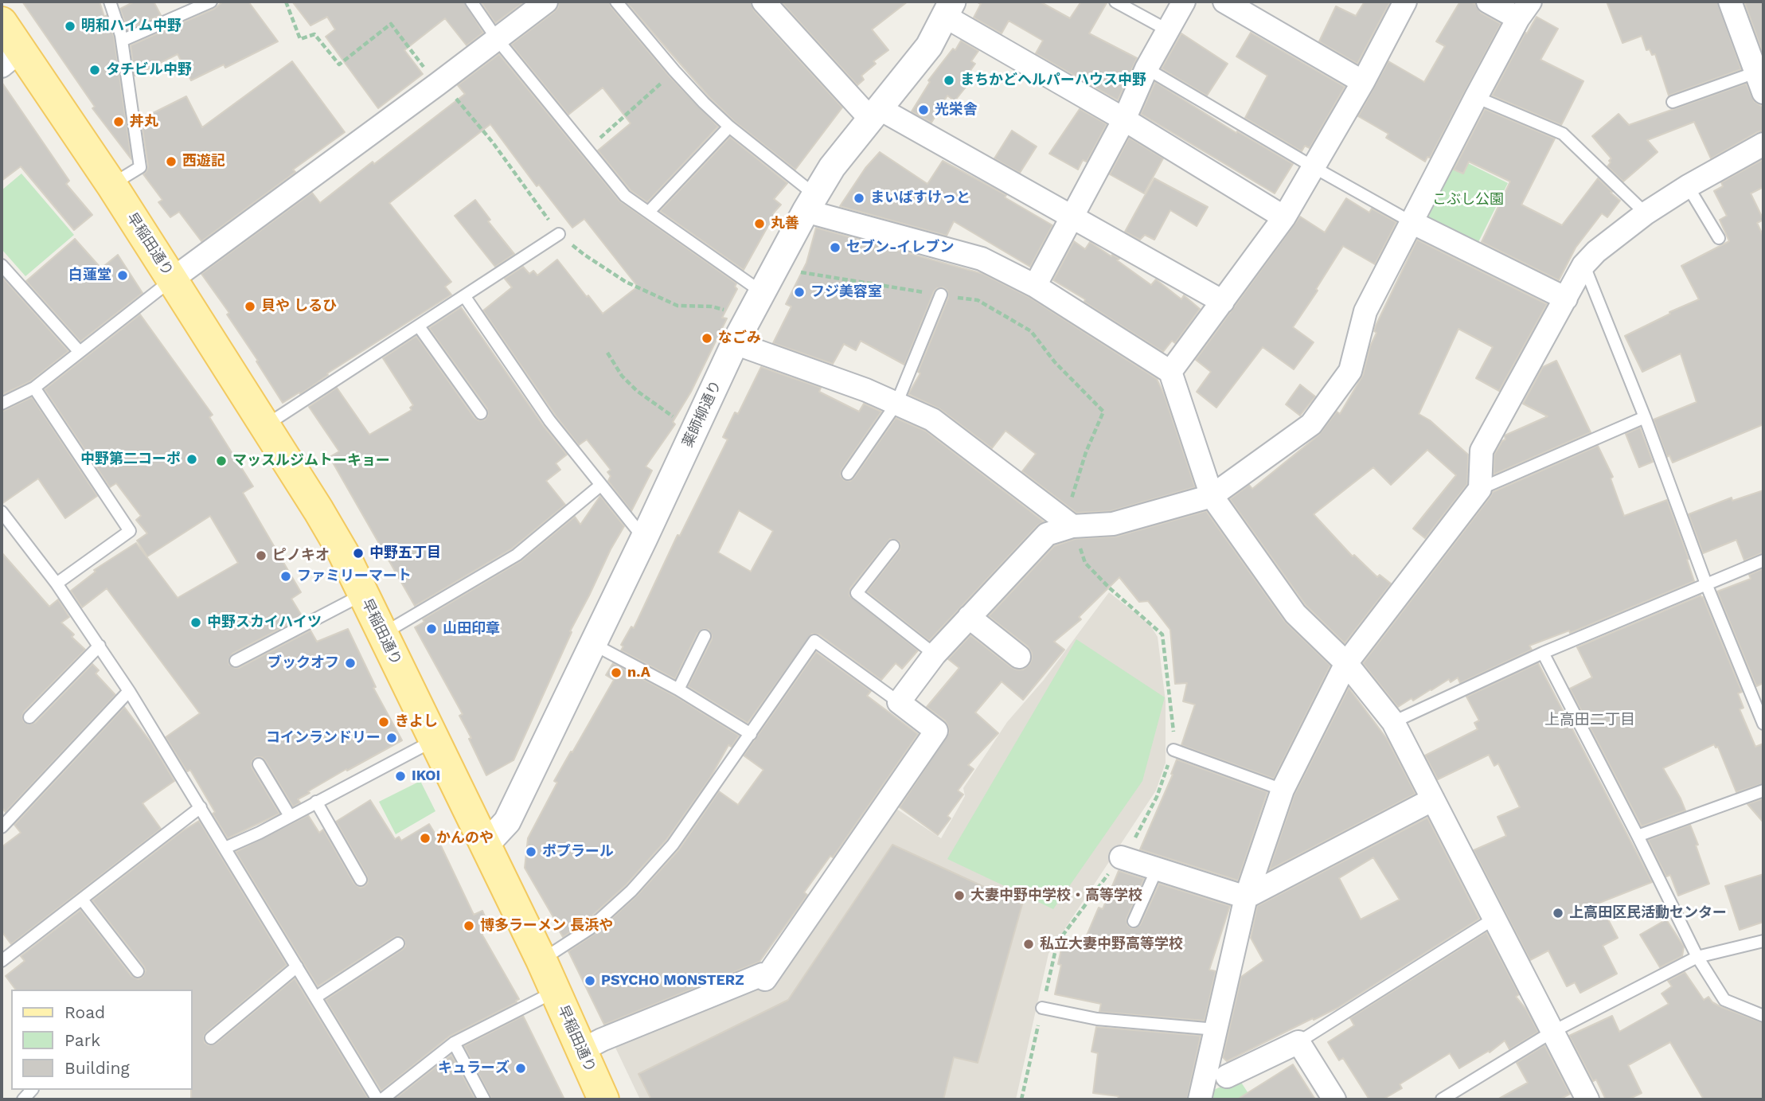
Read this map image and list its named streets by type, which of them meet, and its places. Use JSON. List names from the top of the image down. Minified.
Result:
{"streets":{"main road":["早稲田通り"],"street":["薬師柳通り"]},"crossings":[["早稲田通り","薬師柳通り"]],"districts":["上高田二丁目"],"parks":["こぶし公園"],"places":["明和ハイム中野","タチビル中野","まちかどヘルパーハウス中野","光栄舎","丼丸","西遊記","まいばすけっと","丸善","セブン-イレブン","白蓮堂","フジ美容室","貝や しるひ","なごみ","中野第二コーポ","マッスルジムトーキョー","中野五丁目","ピノキオ","ファミリーマート","中野スカイハイツ","山田印章","ブックオフ","n.A","きよし","コインランドリー","IKOI","かんのや","ポプラール","大妻中野中学校・高等学校","上高田区民活動センター","博多ラーメン 長浜や","私立大妻中野高等学校","PSYCHO MONSTERZ","キュラーズ"],"legend":["Road","Park","Building"]}
